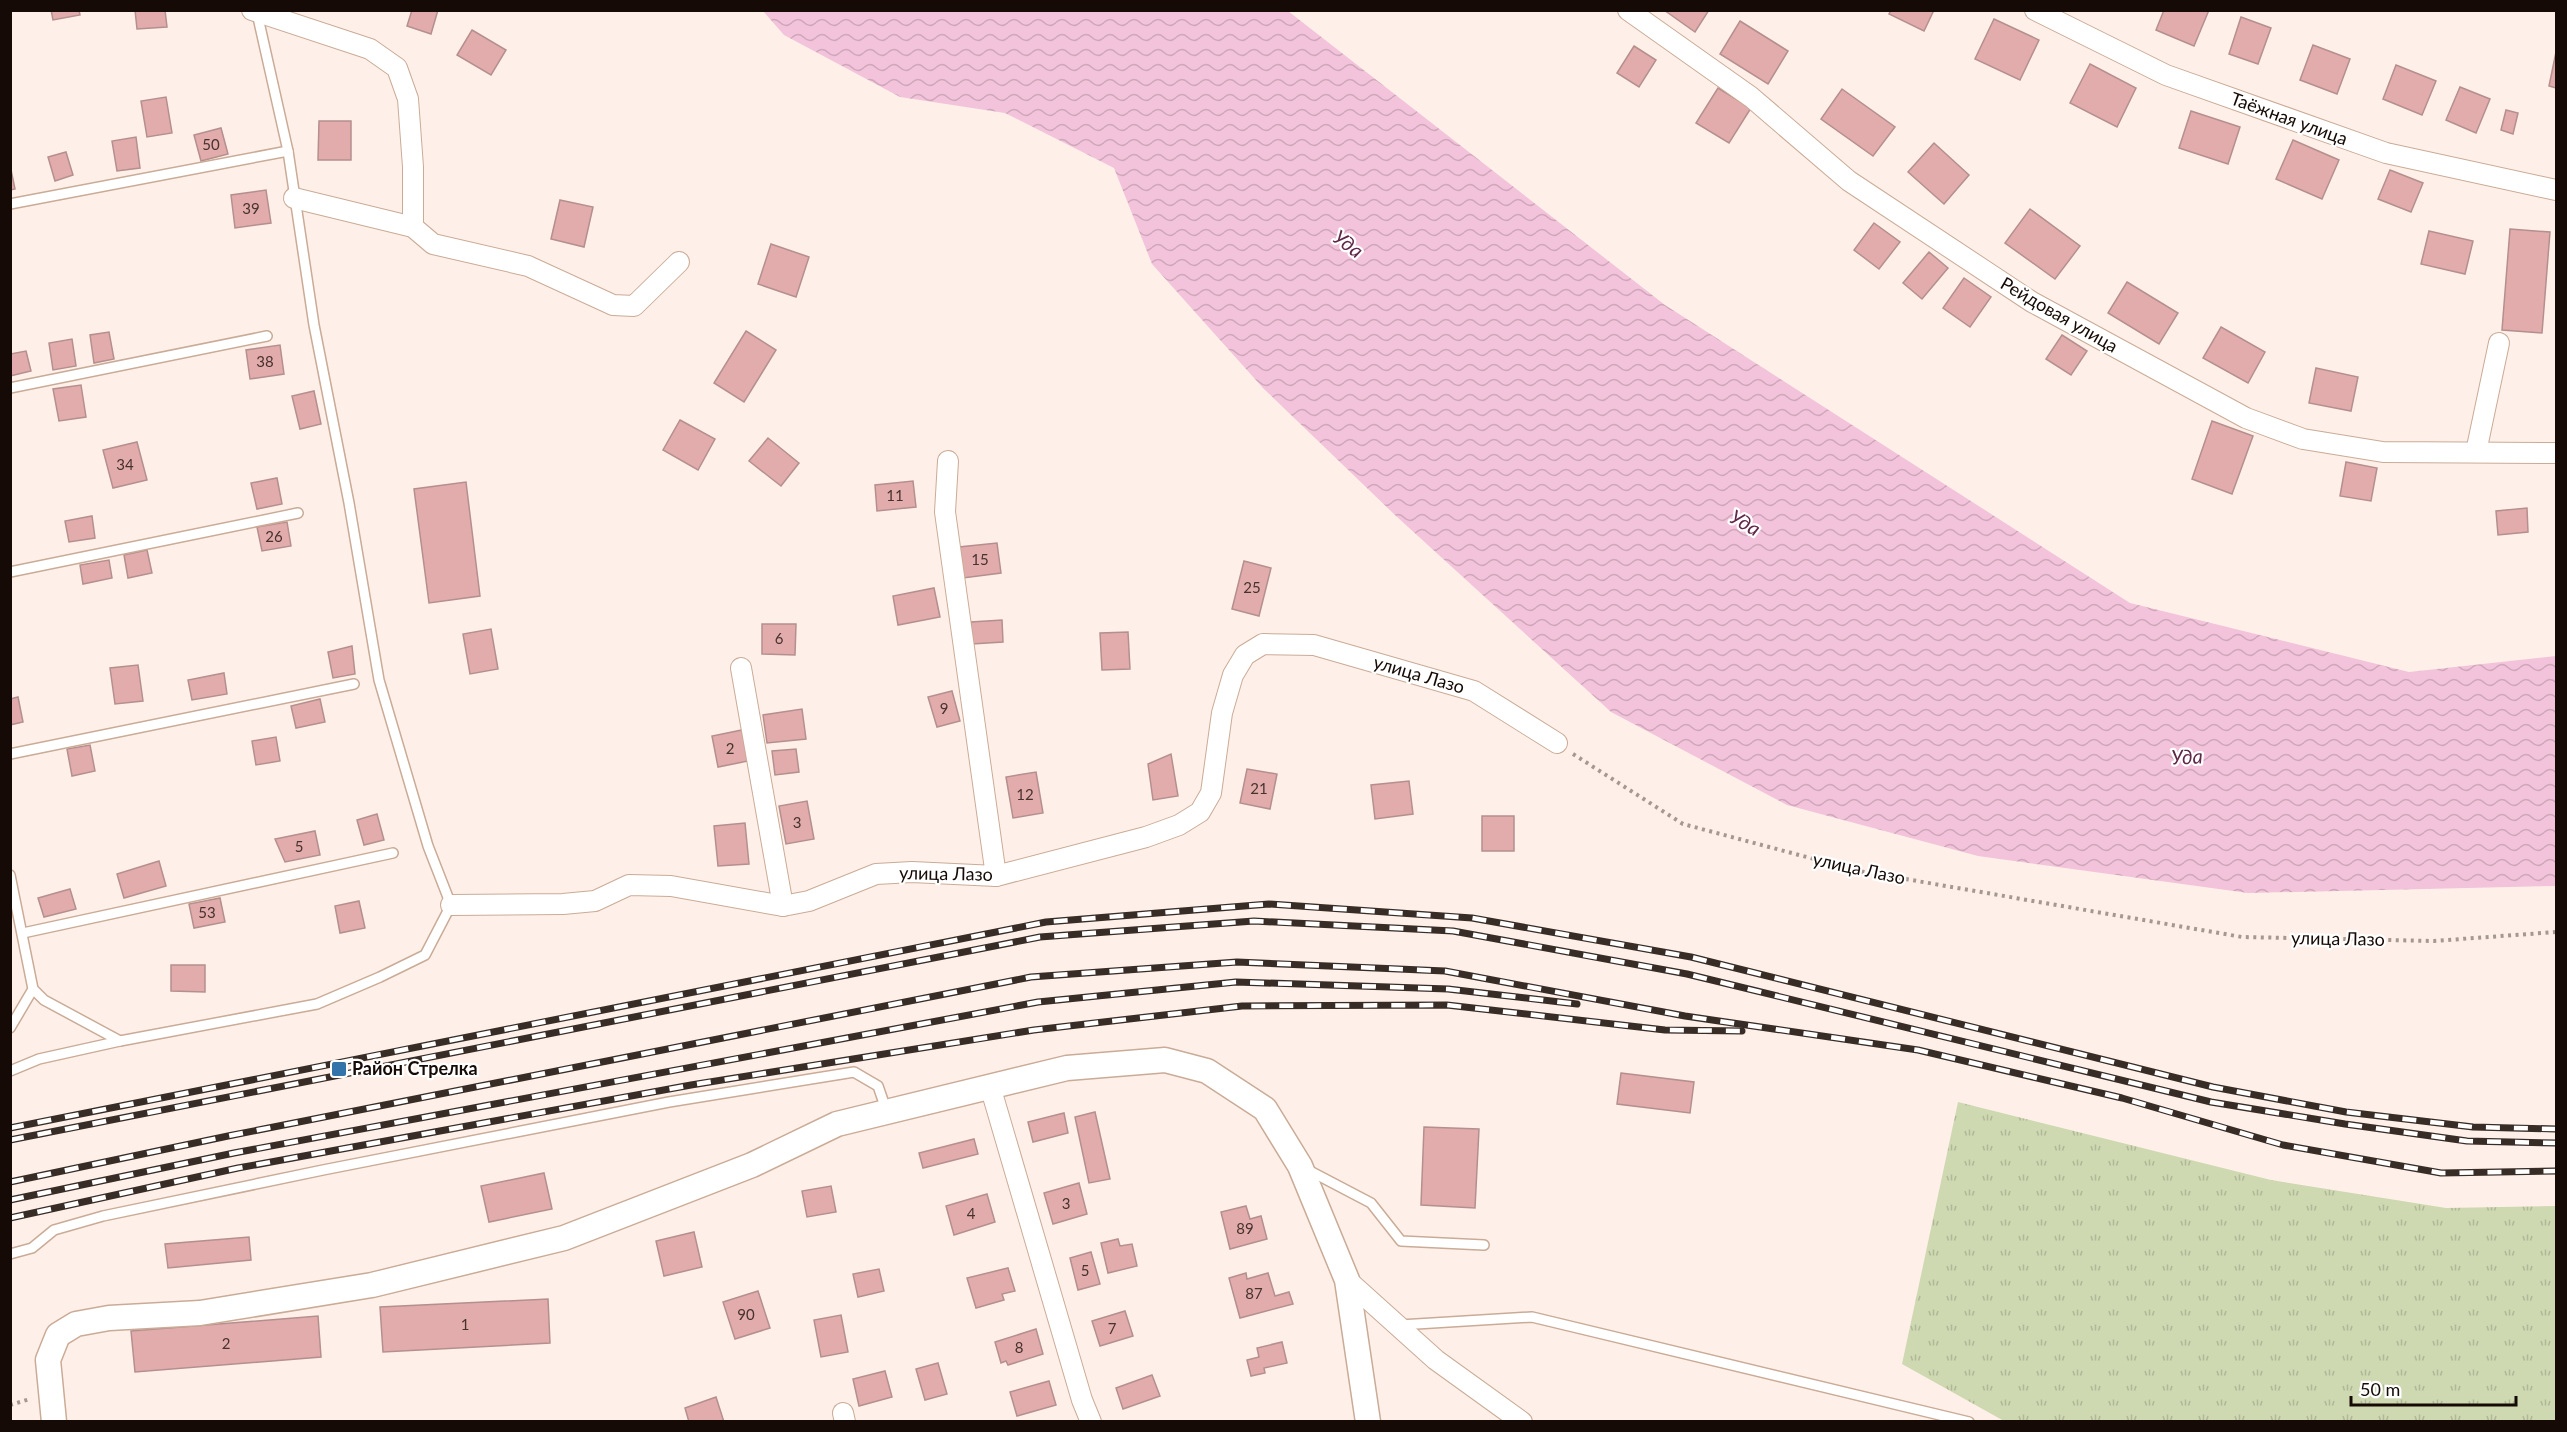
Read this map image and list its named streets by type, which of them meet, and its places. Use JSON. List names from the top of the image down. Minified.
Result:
{"streets":{"street":["Таёжная улица","Рейдовая улица","улица Лазо"]},"water":["Уда"],"places":{"transit":["Район Стрелка"]},"house_numbers":["50","39","38","34","11","26","15","25","6","9","2","21","12","3","5","53","3","4","89","5","87","90","1","7","2","8"],"scale_bar":"50 m"}
